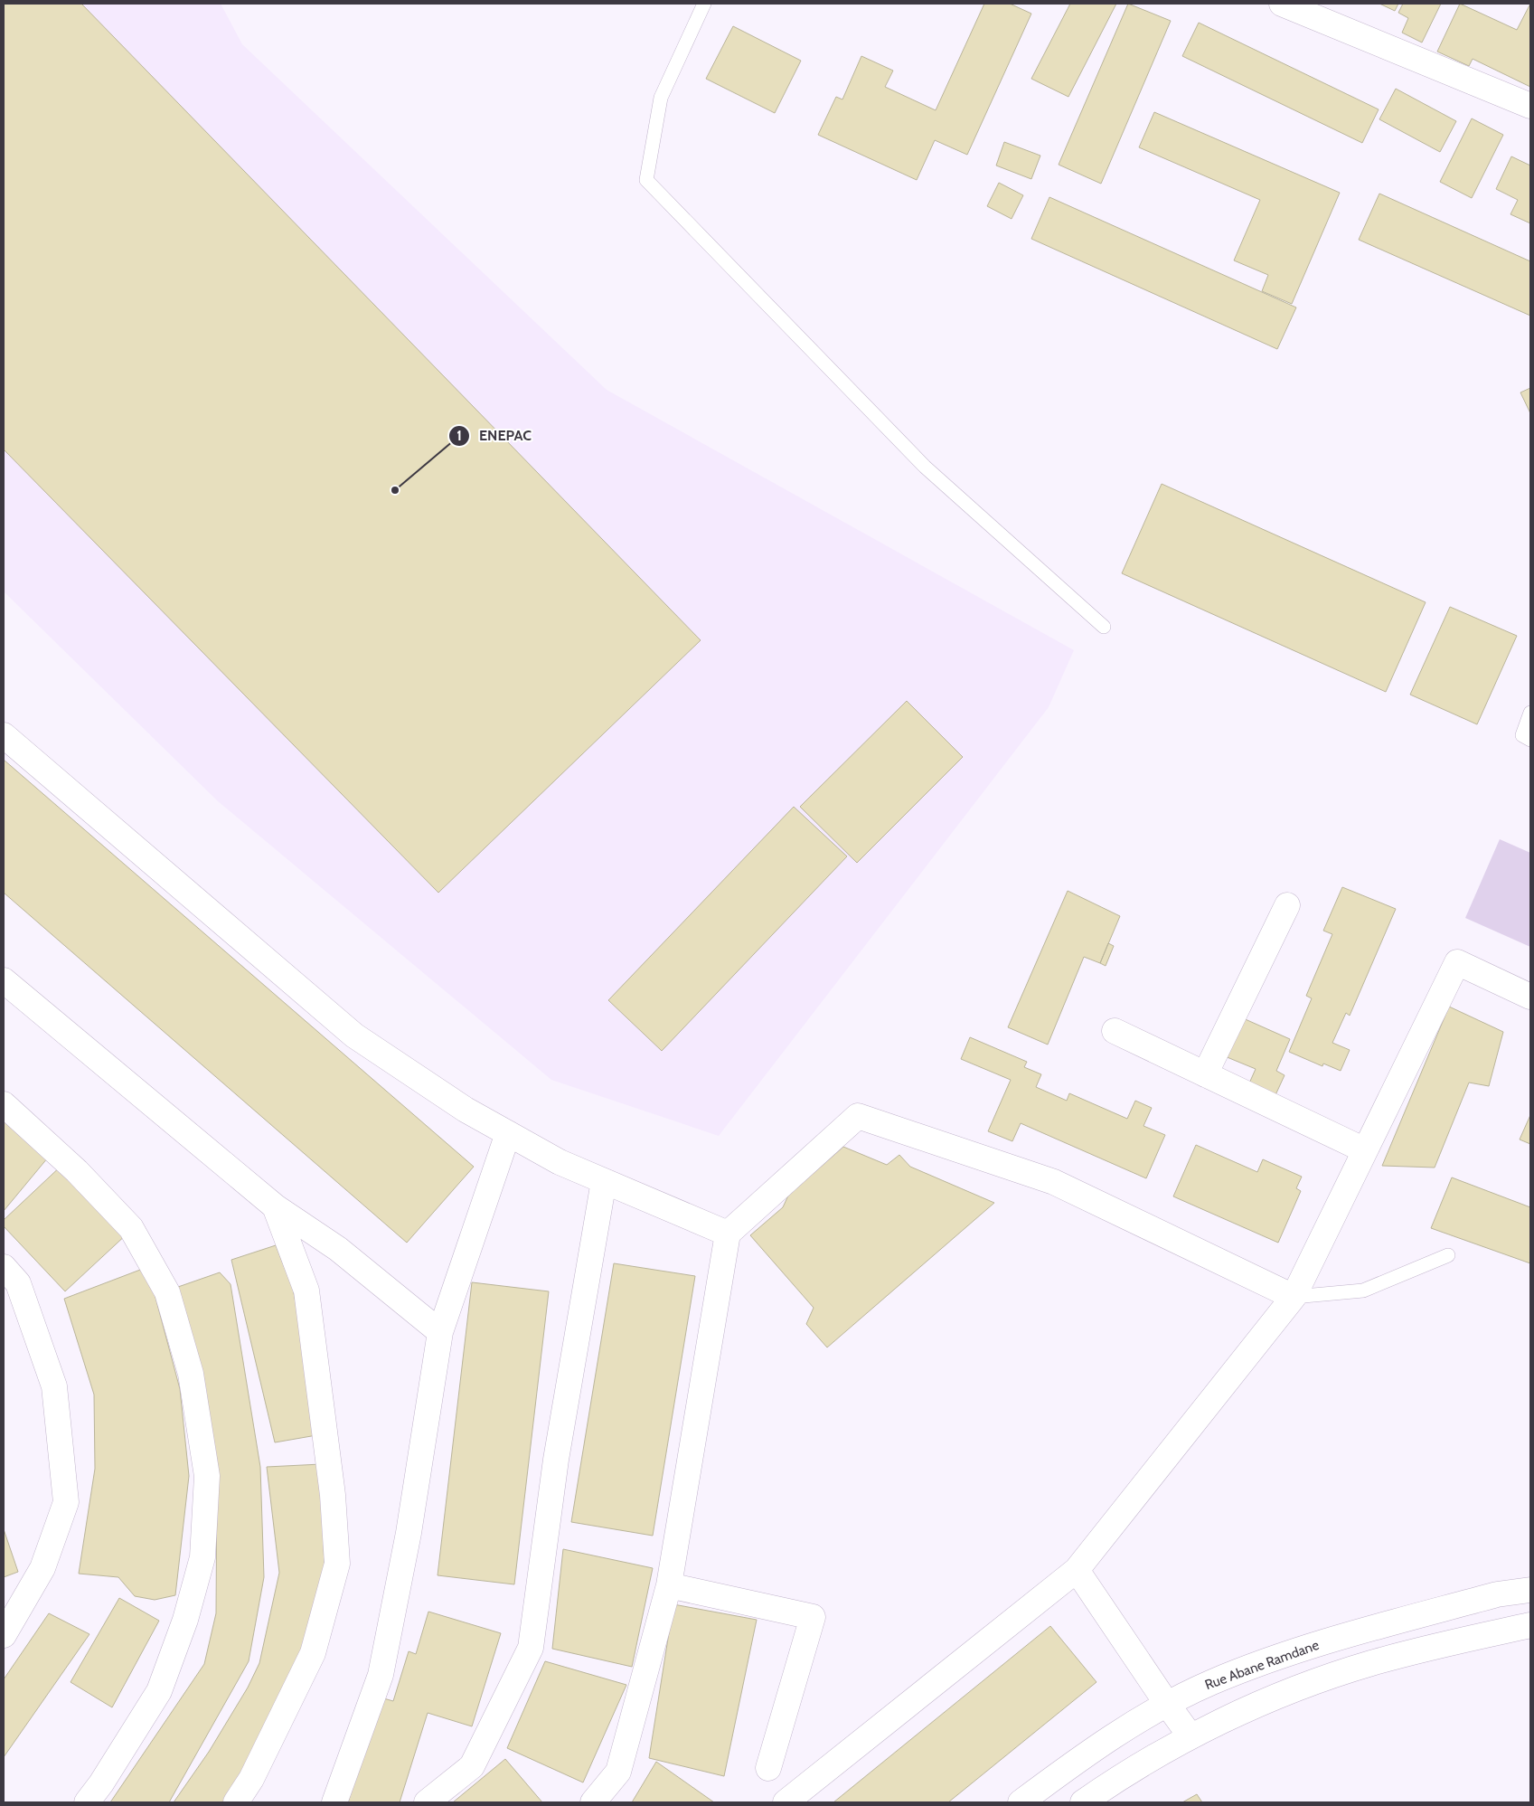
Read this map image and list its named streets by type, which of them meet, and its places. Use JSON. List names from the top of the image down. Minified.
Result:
{"streets":{"street":["Rue Abane Ramdane"]},"places":["ENEPAC"]}
